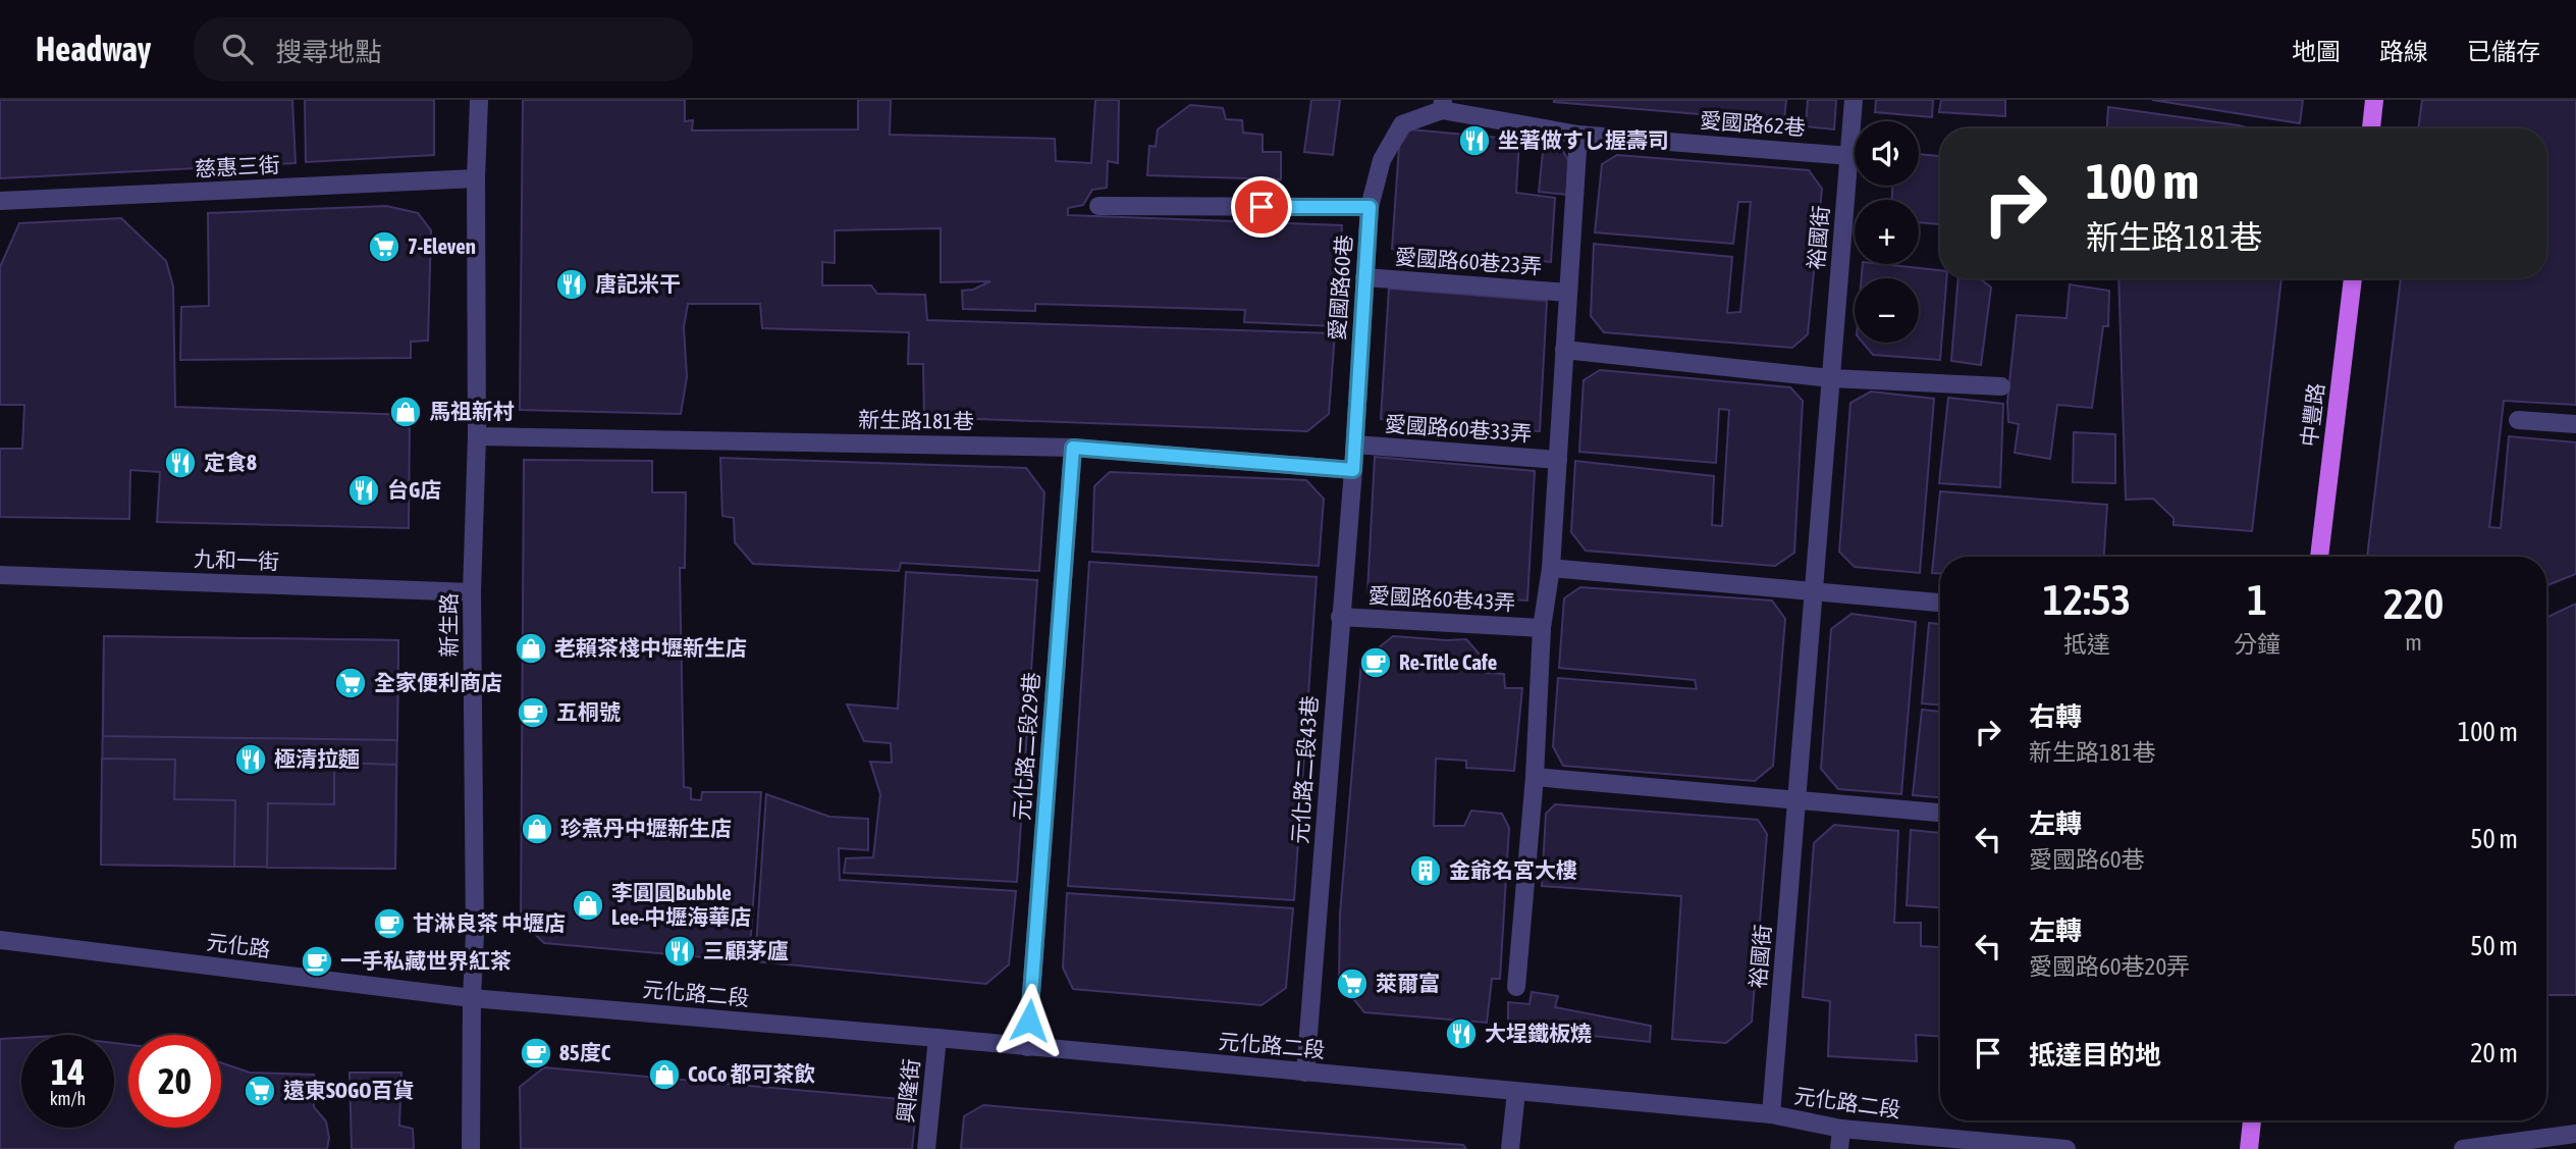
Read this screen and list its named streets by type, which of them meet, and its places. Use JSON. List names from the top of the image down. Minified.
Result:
{"streets":{"main road":["中豐路"],"street":["愛國路62巷","慈惠三街","裕國街","愛國路60巷23弄","愛國路60巷","新生路181巷","愛國路60巷33弄","九和一街","愛國路60巷43弄","新生路","元化路二段29巷","元化路二段43巷","元化路","元化路二段","興隆街"]},"crossings":[["愛國路62巷","裕國街"],["愛國路62巷","愛國路60巷"],["慈惠三街","新生路"],["裕國街","元化路二段"],["愛國路60巷23弄","愛國路60巷"],["愛國路60巷","新生路181巷"],["愛國路60巷","愛國路60巷33弄"],["愛國路60巷","元化路二段43巷"],["新生路181巷","新生路"],["新生路181巷","元化路二段29巷"],["新生路181巷","元化路二段43巷"],["九和一街","新生路"],["愛國路60巷43弄","元化路二段43巷"],["新生路","元化路"],["新生路","元化路二段"],["元化路二段29巷","元化路二段"],["元化路二段43巷","元化路二段"],["元化路","元化路二段"],["元化路二段","興隆街"]],"places":{"restaurant":["坐著做すし握壽司","唐記米干","定食8","台G店","極清拉麵","三顧茅廬","大埕鐵板燒"],"supermarket":["7-Eleven","全家便利商店","萊爾富","遠東SOGO百貨"],"shop":["馬祖新村","老賴茶棧中壢新生店","珍煮丹中壢新生店","李圓圓Bubble Lee-中壢海華店","CoCo 都可茶飲"],"cafe":["Re-Title Cafe","五桐號","甘淋良茶 中壢店","一手私藏世界紅茶","85度C"],"building":["金爺名宮大樓"]},"page":{"header":"Headway","search":"搜尋地點","nav":["地圖","路線","已儲存"],"map_buttons":["+","−"],"turn":["100 m","新生路181巷"],"eta":["12:53","抵達","1","分鐘","220","m"],"list":[{"name":"右轉","note":"新生路181巷","value":"100 m"},{"name":"左轉","note":"愛國路60巷","value":"50 m"},{"name":"左轉","note":"愛國路60巷20弄","value":"50 m"},{"name":"抵達目的地","value":"20 m"}],"speed":"14 km/h","limit":"20"}}
